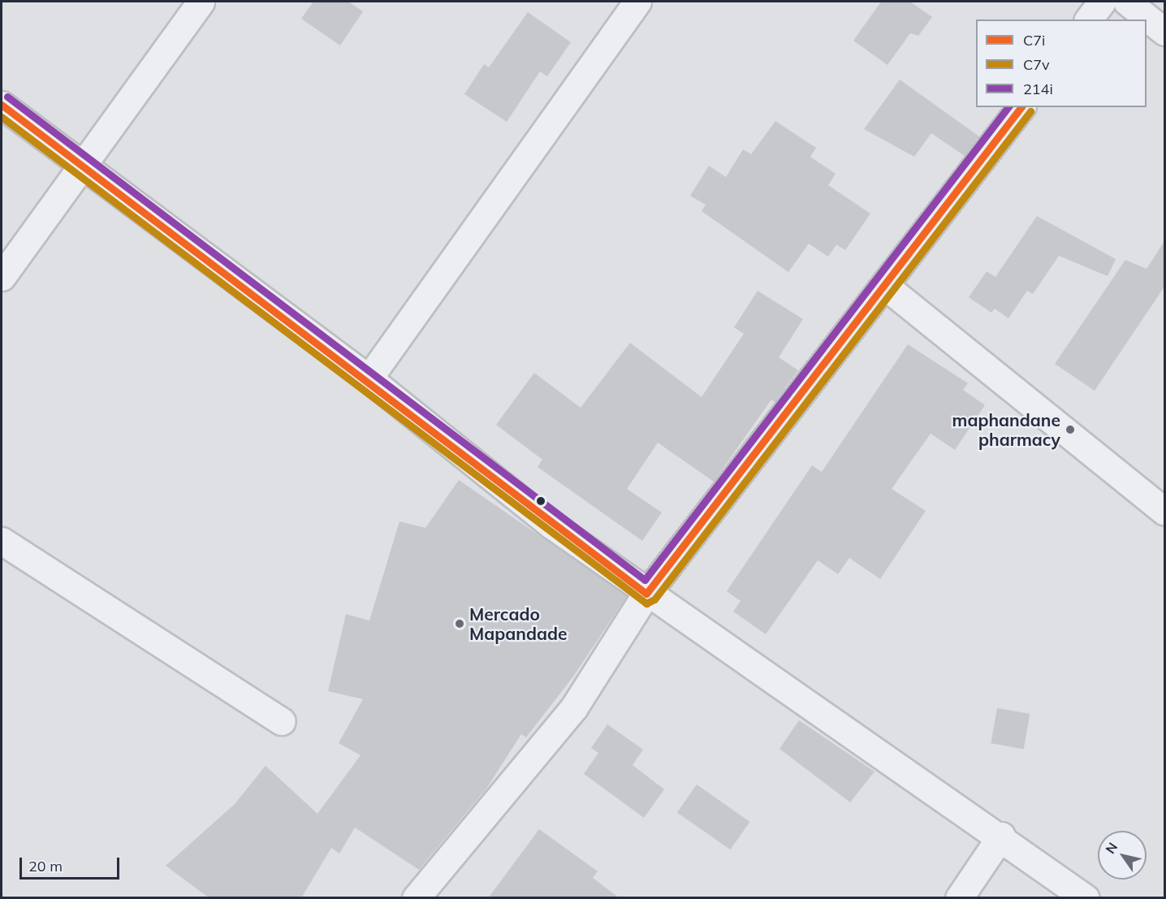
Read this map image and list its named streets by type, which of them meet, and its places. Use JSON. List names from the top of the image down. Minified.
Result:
{"places":["maphandane pharmacy","Mercado Mapandade"],"lines":["transit line 214i","transit line C7i","transit line C7v"],"legend":["C7i","C7v","214i"],"scale_bar":"20 m","north":"top left"}
